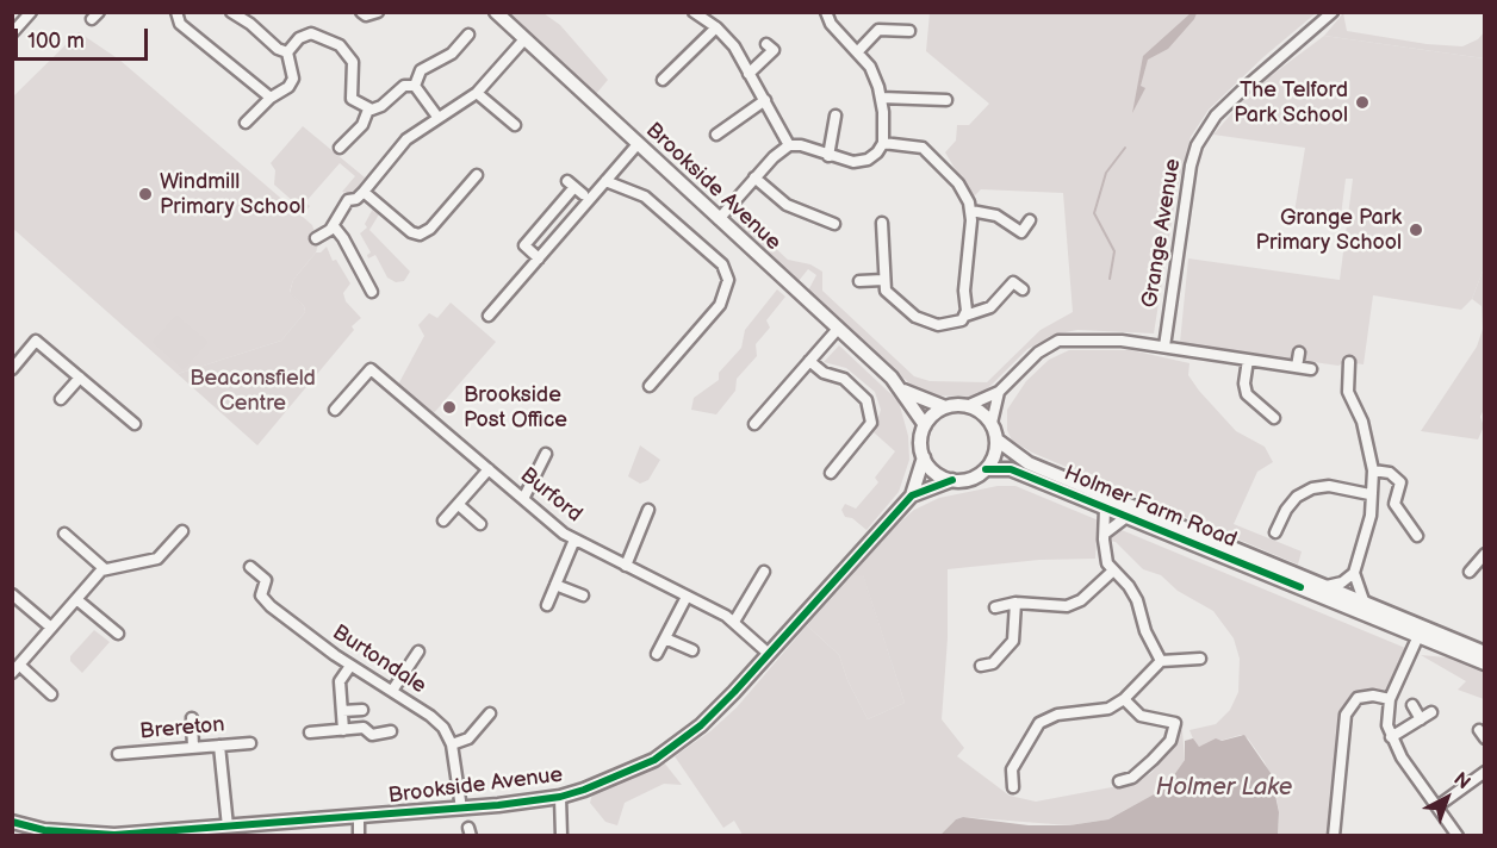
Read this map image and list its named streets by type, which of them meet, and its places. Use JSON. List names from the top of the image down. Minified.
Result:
{"streets":{"street":["Brookside Avenue","Grange Avenue","Burford","Holmer Farm Road","Burtondale","Brereton"]},"crossings":[["Brookside Avenue","Burford"],["Brookside Avenue","Holmer Farm Road"],["Brookside Avenue","Burtondale"]],"water":["Holmer Lake"],"parks":["Beaconsfield Centre"],"places":["The Telford Park School","Windmill Primary School","Grange Park Primary School","Brookside Post Office"],"scale_bar":"100 m","north":"top right"}
